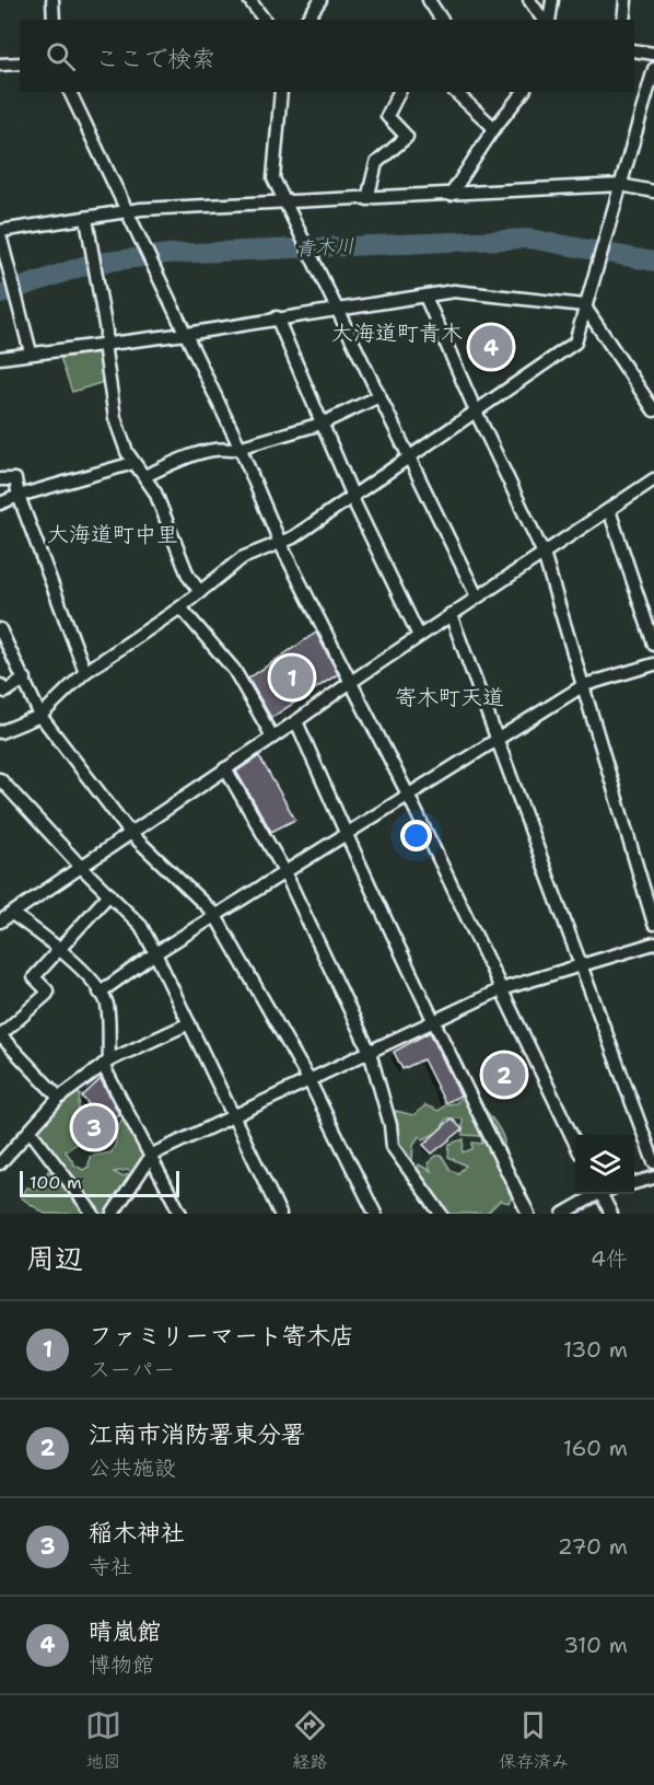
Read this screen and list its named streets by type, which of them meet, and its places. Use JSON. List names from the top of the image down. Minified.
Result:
{"districts":["大海道町青木","大海道町中里","寄木町天道"],"water":["青木川"],"scale_bar":"100 m","page":{"search":"ここで検索","pins":["4","1","2","3"],"scale":"100 m","heading":["周辺","4件"],"list":[{"mark":"1","name":"ファミリーマート寄木店","note":"スーパー","value":"130 m"},{"mark":"2","name":"江南市消防署東分署","note":"公共施設","value":"160 m"},{"mark":"3","name":"稲木神社","note":"寺社","value":"270 m"},{"mark":"4","name":"晴嵐館","note":"博物館","value":"310 m"}],"nav":["地図","経路","保存済み"]}}
